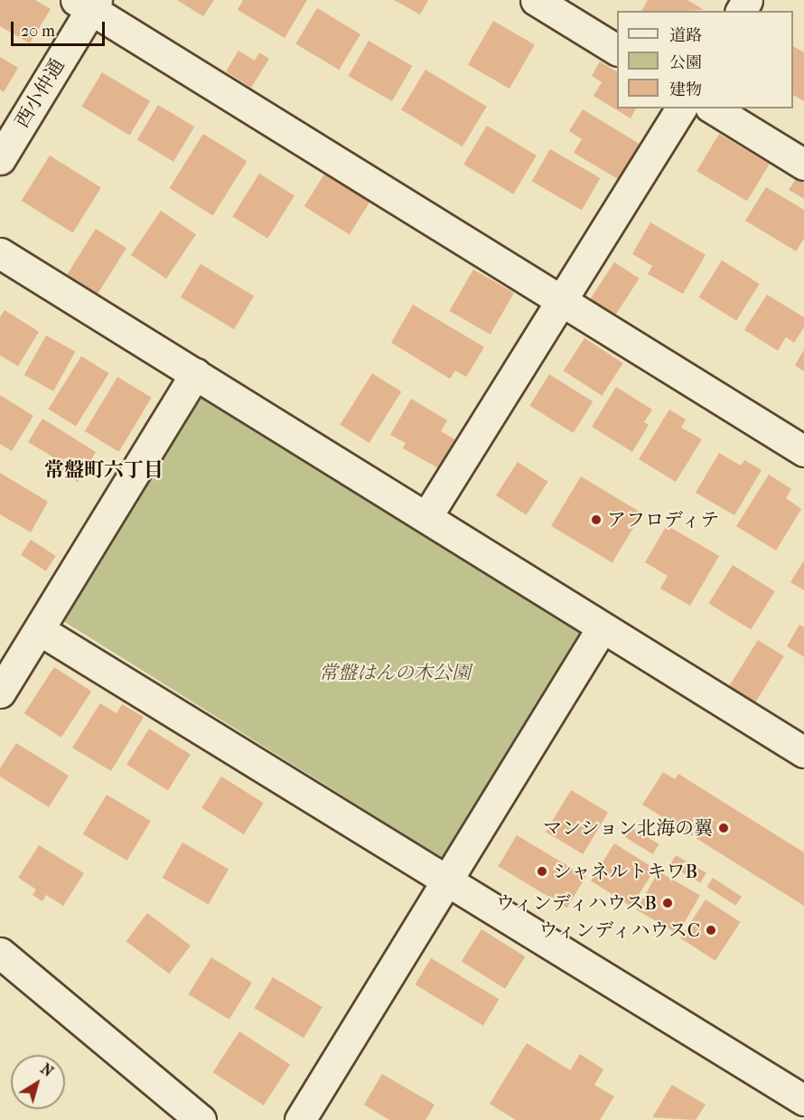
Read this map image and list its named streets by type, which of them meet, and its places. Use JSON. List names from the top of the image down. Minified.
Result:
{"streets":{"street":["西小仲通"]},"districts":["常盤町六丁目"],"parks":["常盤はんの木公園"],"places":["アフロディテ","マンション北海の翼","シャネルトキワB","ウィンディハウスB","ウィンディハウスC"],"legend":["道路","公園","建物"],"scale_bar":"20 m","north":"top right"}
